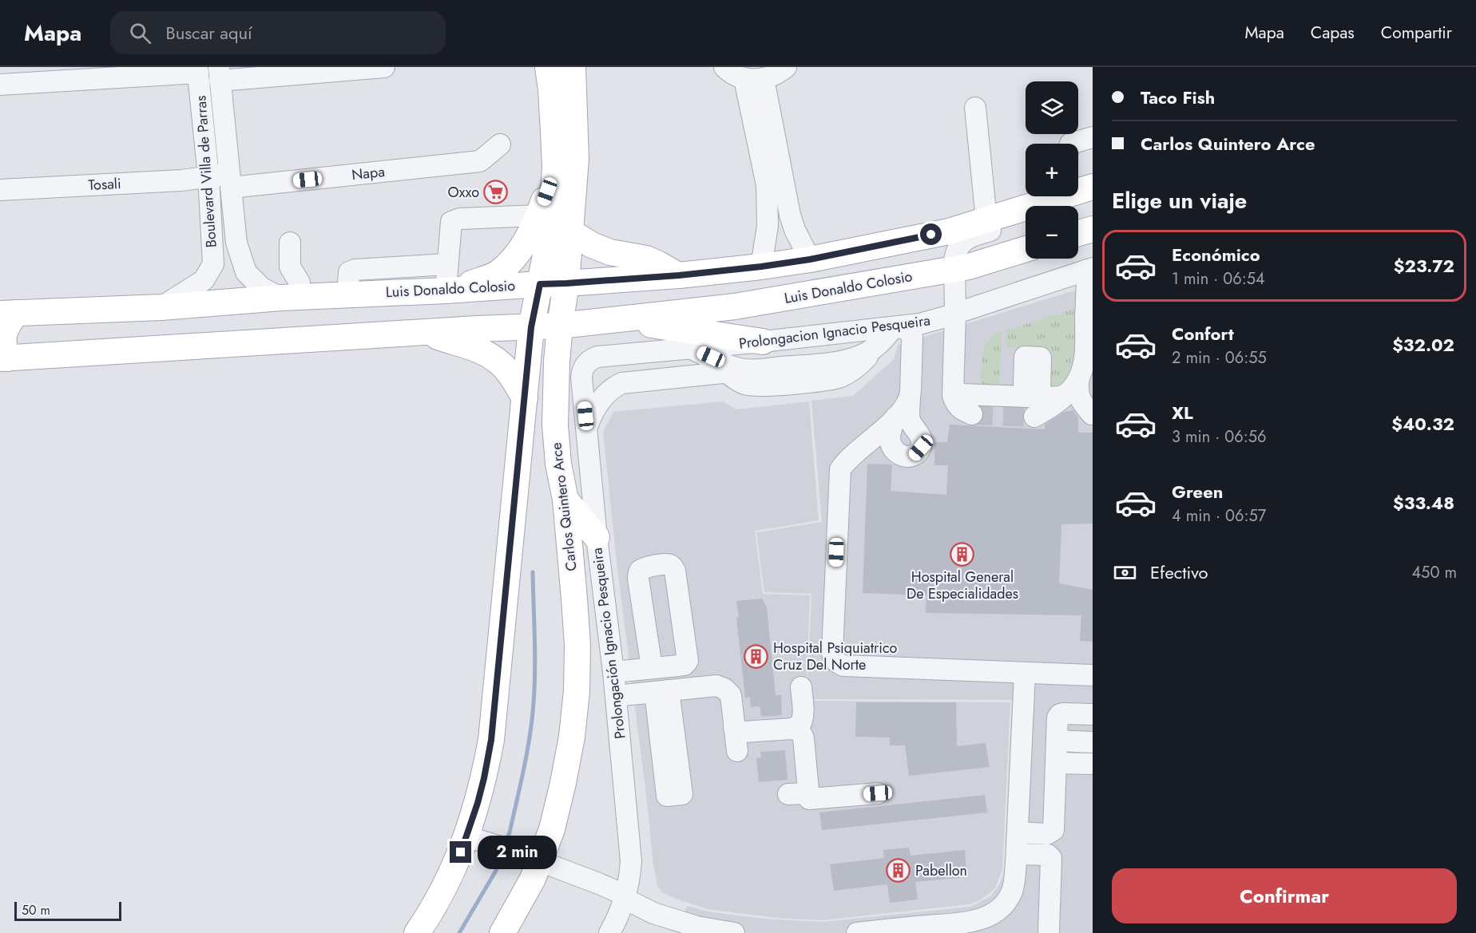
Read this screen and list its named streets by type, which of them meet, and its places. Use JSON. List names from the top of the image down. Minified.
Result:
{"streets":{"main road":["Luis Donaldo Colosio","Carlos Quintero Arce"],"street":["Boulevard Villa de Parras","Napa","Tosali","Prolongacion Ignacio Pesqueira","Prolongación Ignacio Pesqueira"]},"crossings":[["Boulevard Villa de Parras","Napa"],["Boulevard Villa de Parras","Tosali"],["Boulevard Villa de Parras","Luis Donaldo Colosio"],["Napa","Tosali"],["Luis Donaldo Colosio","Carlos Quintero Arce"],["Prolongacion Ignacio Pesqueira","Prolongación Ignacio Pesqueira"]],"places":{"supermarket":["Oxxo"],"building":["Hospital General De Especialidades","Hospital Psiquiatrico Cruz Del Norte","Pabellon"]},"scale_bar":"50 m","page":{"header":"Mapa","search":"Buscar aquí","nav":["Mapa","Capas","Compartir"],"banner":["Taco Fish","Carlos Quintero Arce"],"map_buttons":["+","−"],"heading":"Elige un viaje","list":[{"name":"Económico","note":"1 min · 06:54","value":"$23.72"},{"name":"Confort","note":"2 min · 06:55","value":"$32.02"},{"name":"XL","note":"3 min · 06:56","value":"$40.32"},{"name":"Green","note":"4 min · 06:57","value":"$33.48"}],"pay":["Efectivo","450 m"],"bubble":"2 min","buttons":"Confirmar","scale":"50 m"}}
